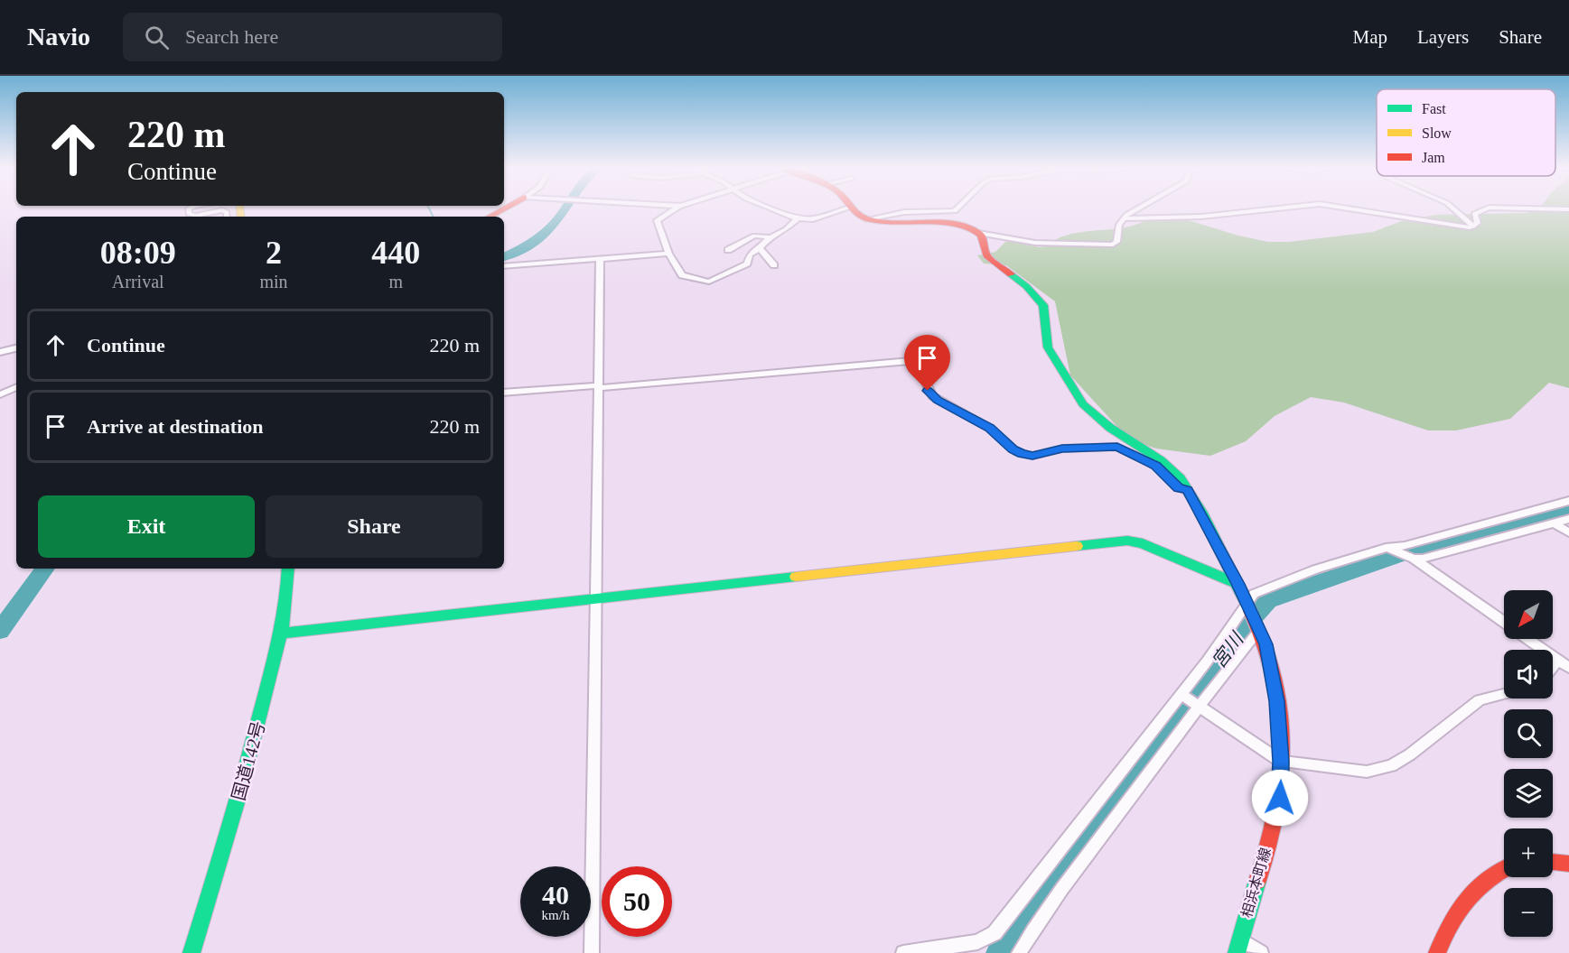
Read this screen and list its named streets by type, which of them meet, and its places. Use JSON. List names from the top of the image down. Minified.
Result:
{"streets":{"main road":["国道142号","相浜本町線"]},"water":["宮川"],"legend":["Fast","Slow","Jam"],"north":"bottom left","page":{"header":"Navio","search":"Search here","nav":["Map","Layers","Share"],"turn":["220 m","Continue"],"eta":["08:09","Arrival","2","min","440","m"],"list":[{"name":"Continue","value":"220 m"},{"name":"Arrive at destination","value":"220 m"}],"buttons":["Exit","Share"],"map_buttons":["+","−"],"speed":"40 km/h","limit":"50"}}
